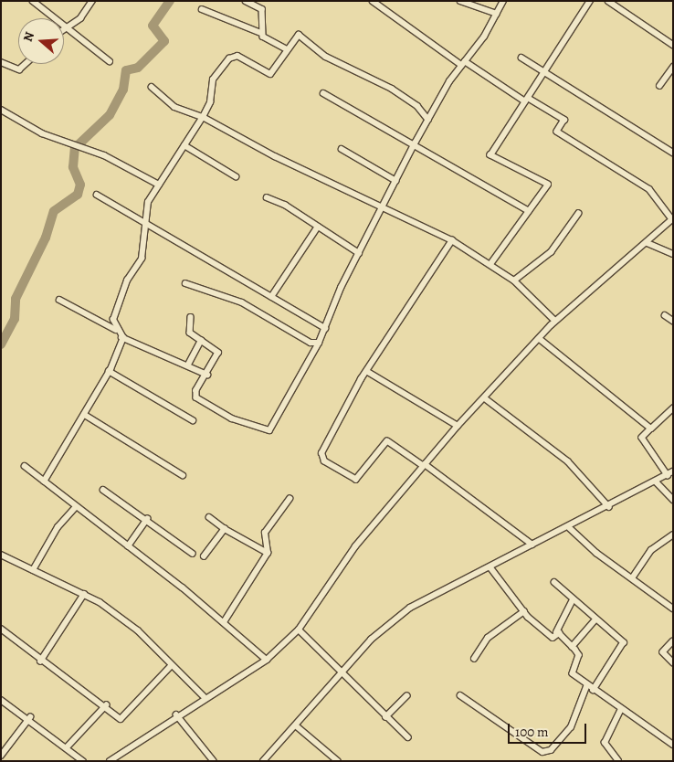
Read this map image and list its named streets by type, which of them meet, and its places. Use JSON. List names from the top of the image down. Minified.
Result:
{"scale_bar":"100 m","north":"left"}
